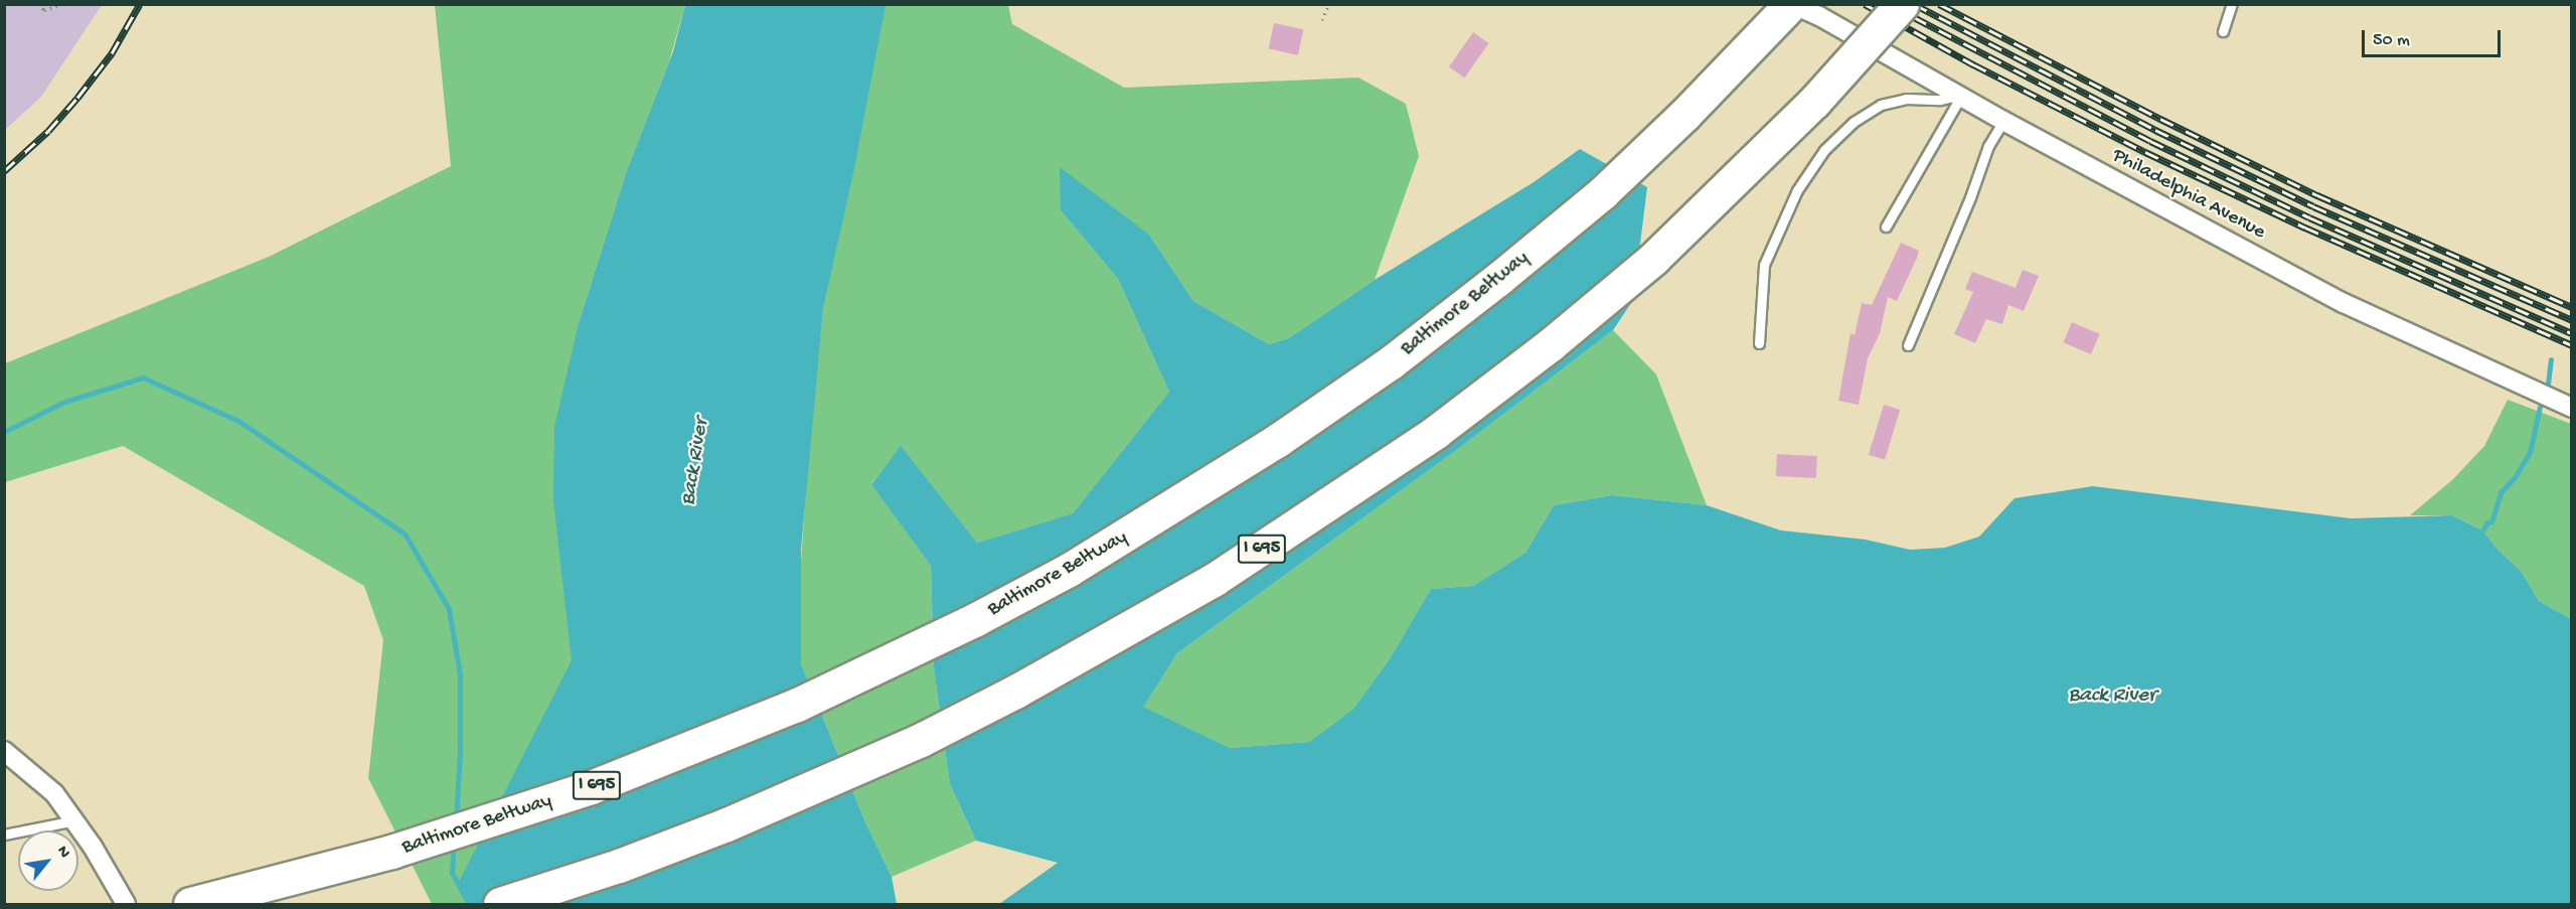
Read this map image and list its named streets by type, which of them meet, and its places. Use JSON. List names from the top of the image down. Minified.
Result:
{"streets":{"highway":["Baltimore Beltway","I 695"],"street":["Philadelphia Avenue"]},"crossings":[["Philadelphia Avenue","Baltimore Beltway"]],"water":["Back River"],"scale_bar":"50 m","north":"top right"}
